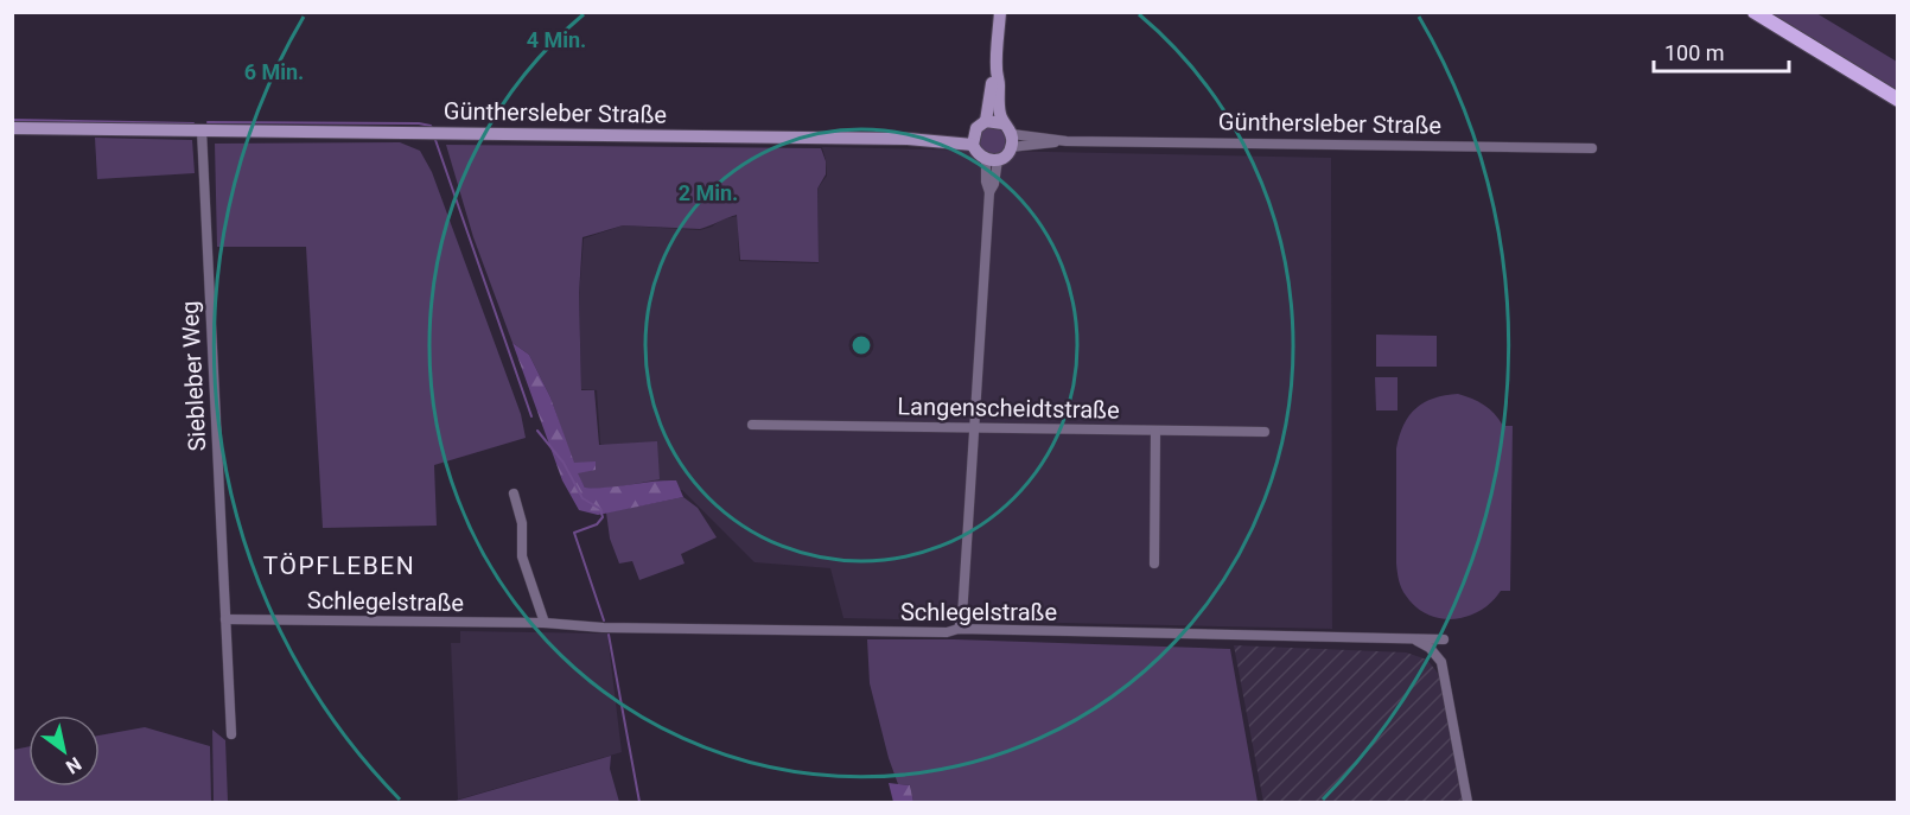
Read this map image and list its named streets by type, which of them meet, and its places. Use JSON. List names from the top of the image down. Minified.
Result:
{"streets":{"main road":["Günthersleber Straße"],"street":["Siebleber Weg","Langenscheidtstraße","Schlegelstraße"]},"crossings":[["Günthersleber Straße","Siebleber Weg"],["Siebleber Weg","Schlegelstraße"]],"districts":["TÖPFLEBEN"],"scale_bar":"100 m","north":"bottom right","rings":["4 Min.","6 Min.","2 Min."]}
